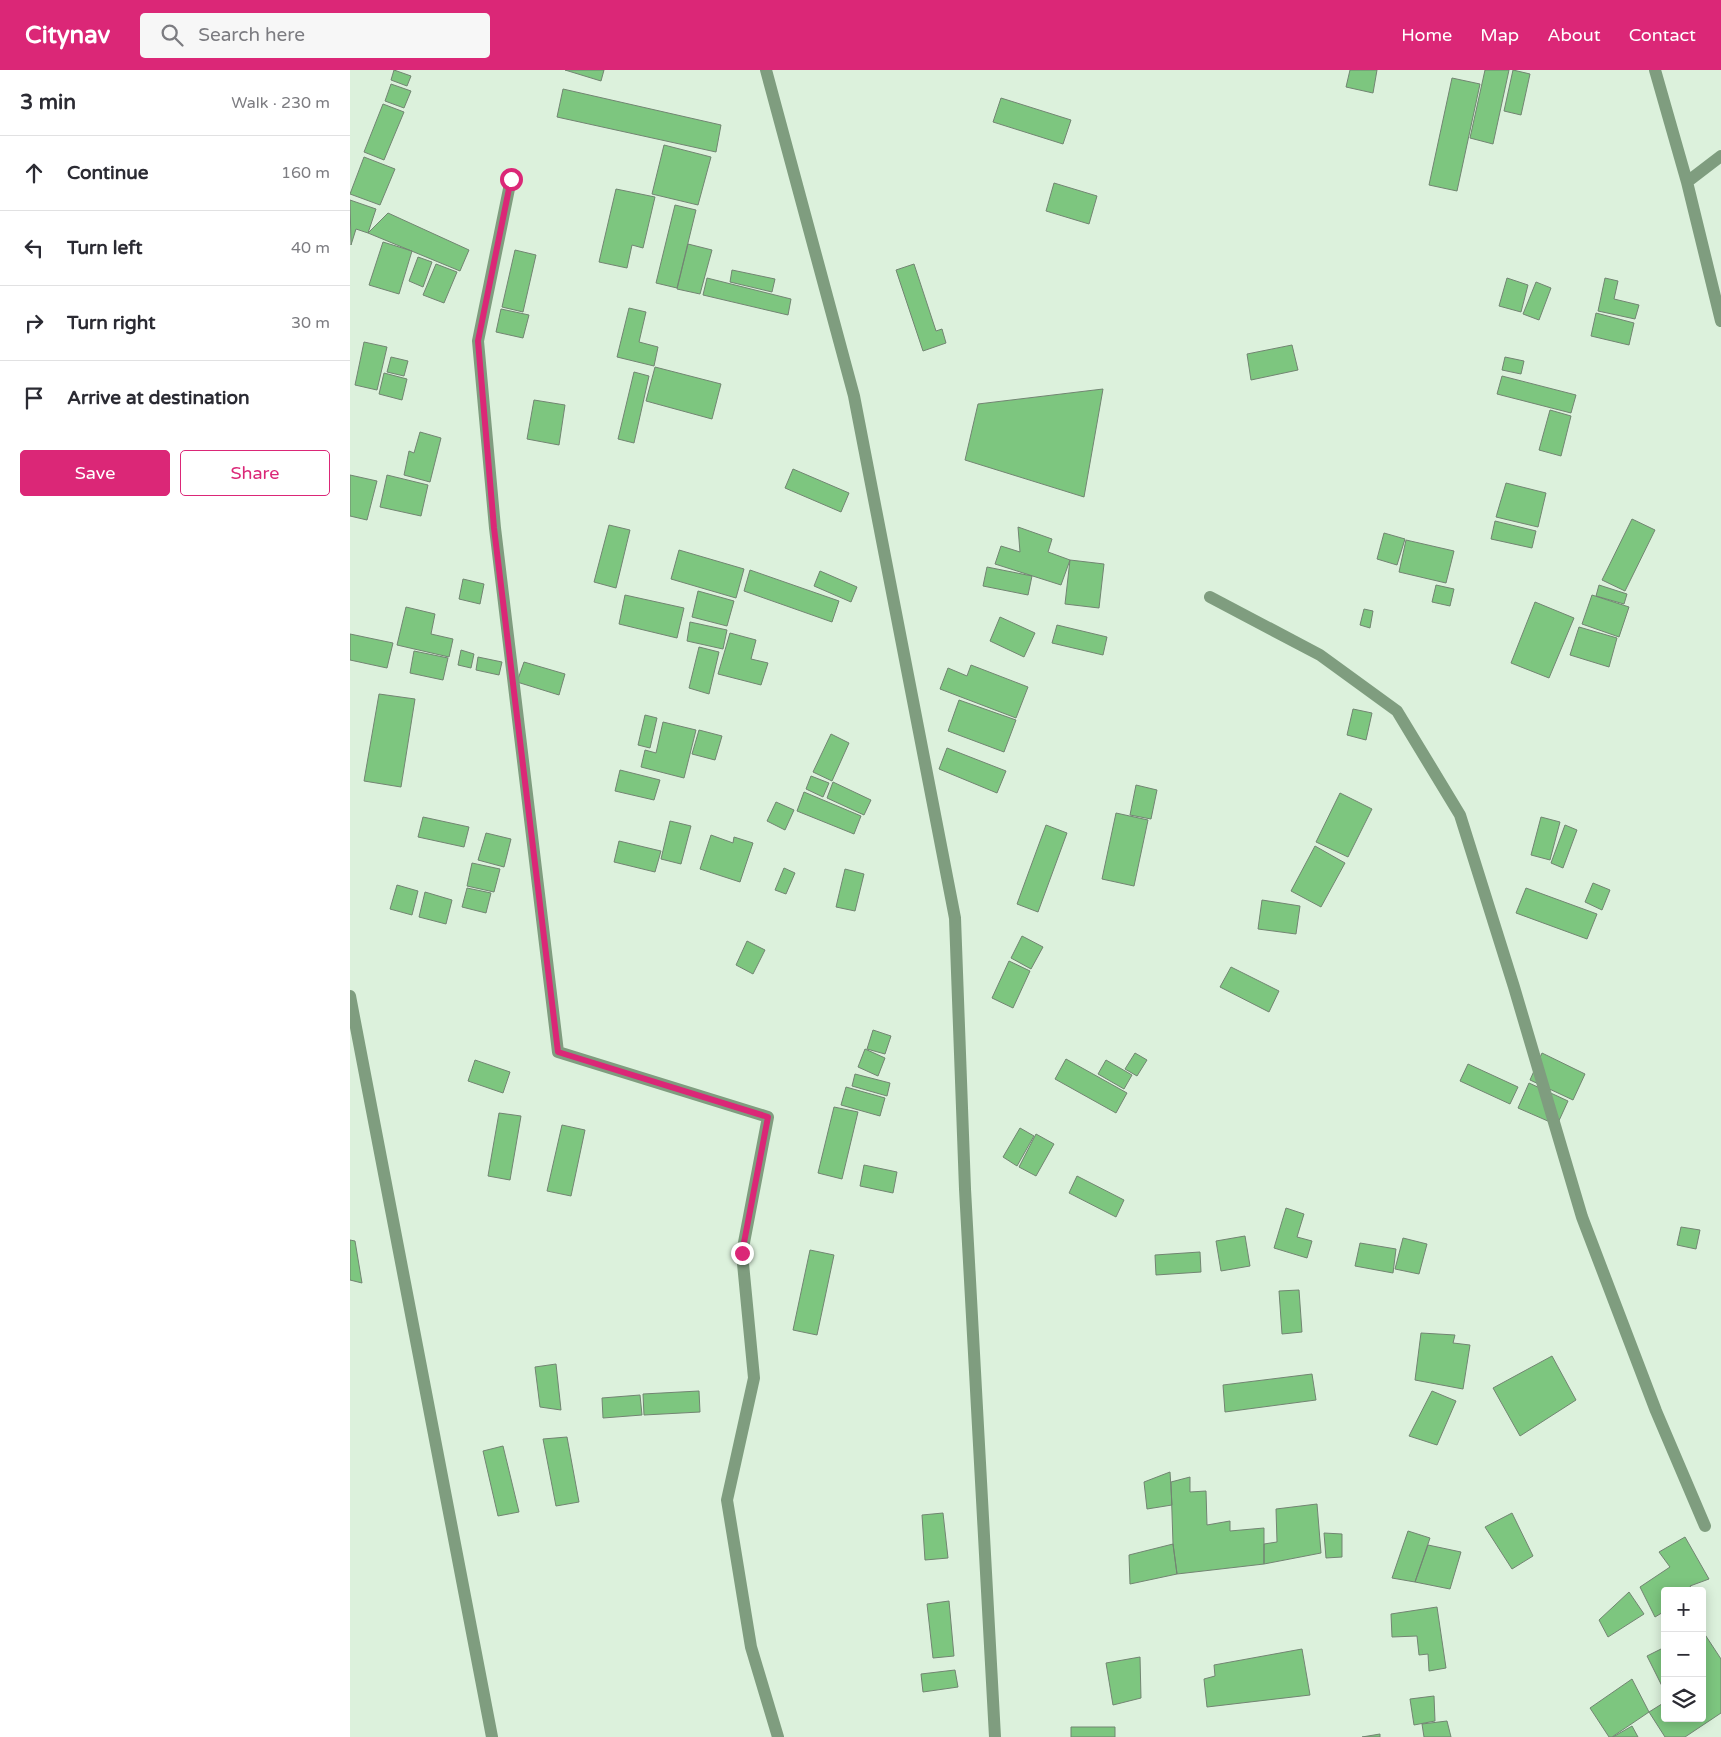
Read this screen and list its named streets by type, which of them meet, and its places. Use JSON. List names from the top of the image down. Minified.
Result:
{"page":{"header":"Citynav","search":"Search here","nav":["Home","Map","About","Contact"],"heading":["3 min","Walk · 230 m"],"list":[["Continue","160 m"],["Turn left","40 m"],["Turn right","30 m"],"Arrive at destination"],"buttons":["Save","Share"],"map_buttons":["+","−"]}}
